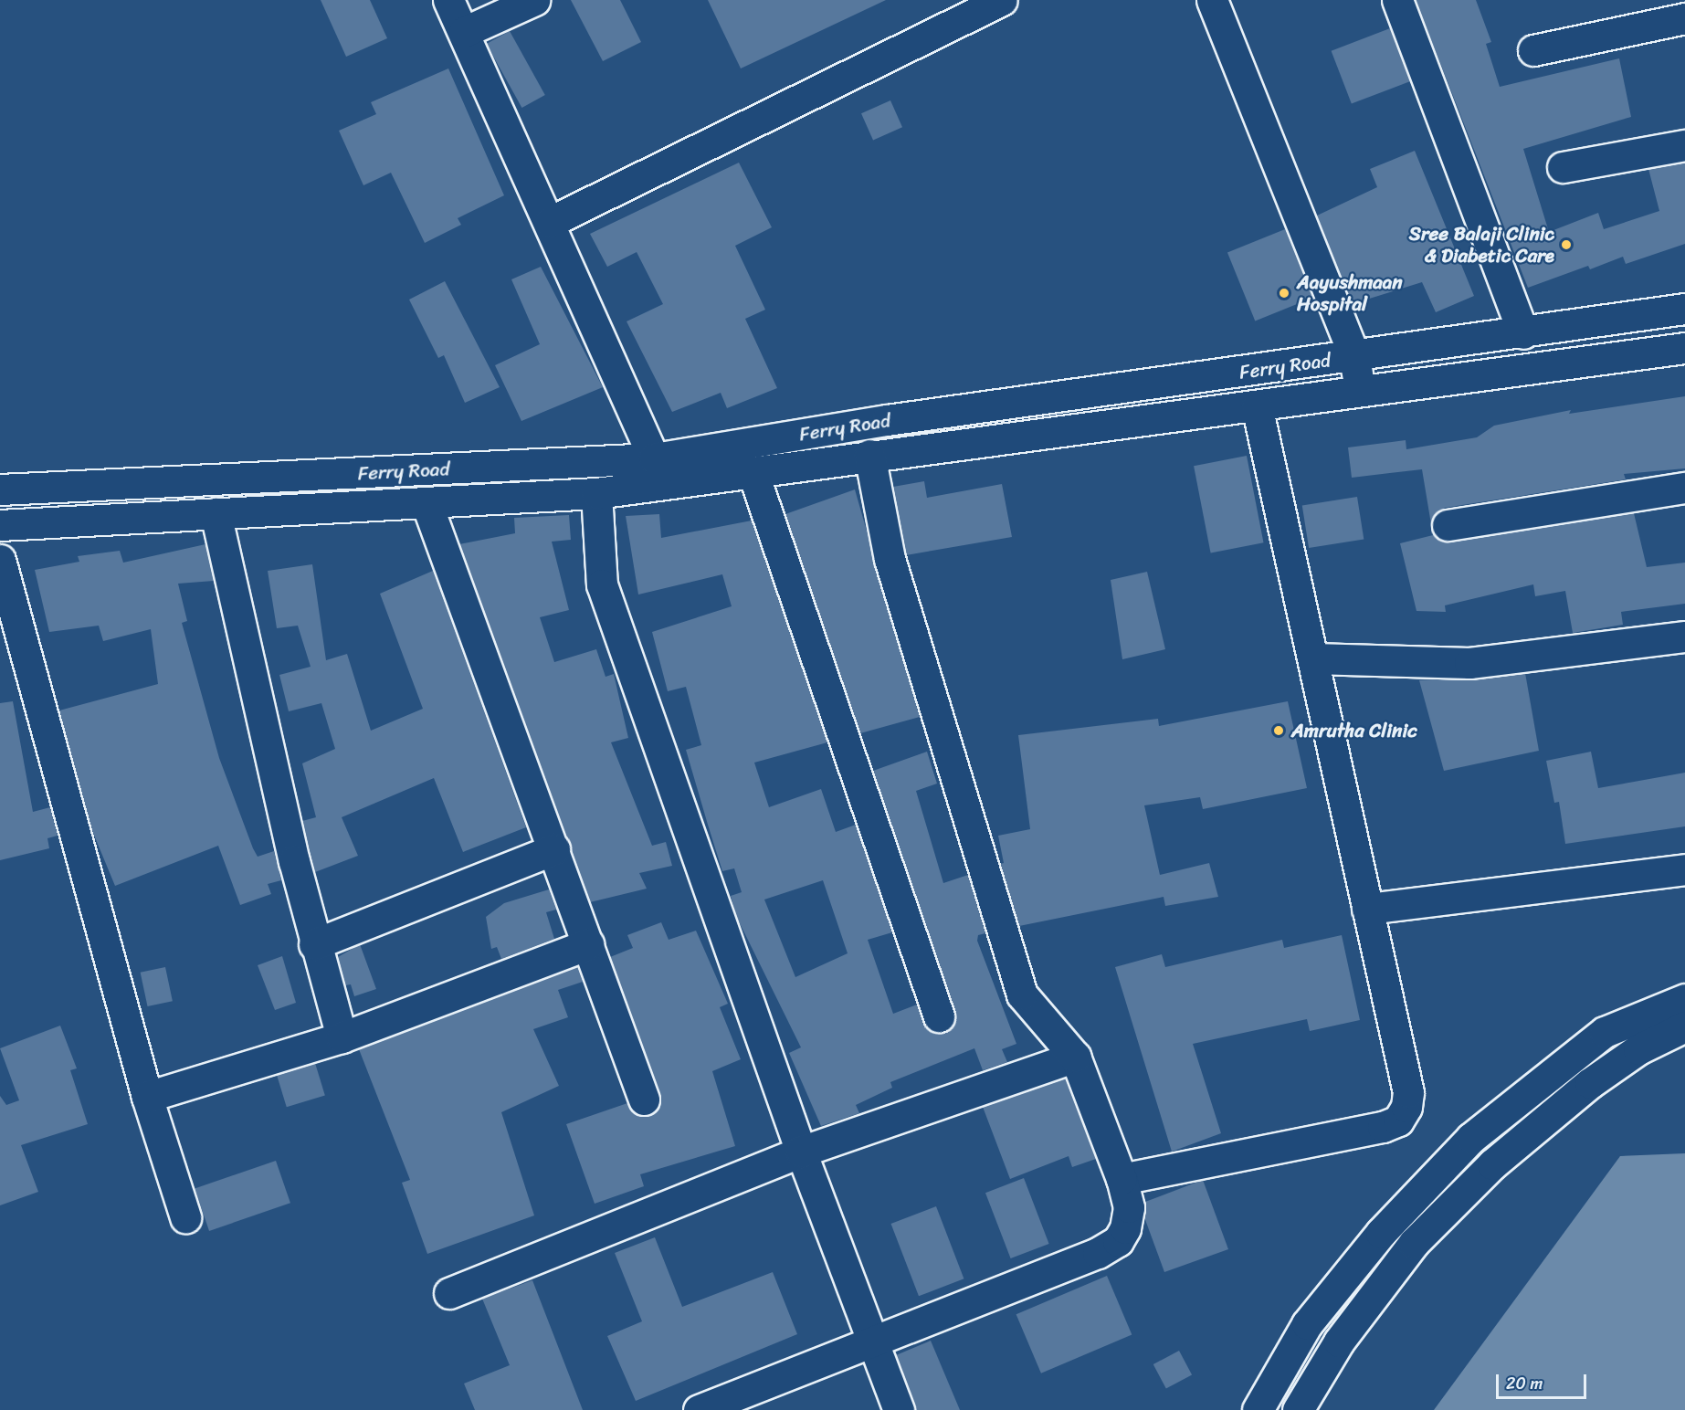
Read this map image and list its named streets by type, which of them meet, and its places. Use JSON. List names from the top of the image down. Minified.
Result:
{"streets":{"street":["Ferry Road"]},"places":["Sree Balaji Clinic & Diabetic Care","Aayushmaan Hospital","Amrutha Clinic"],"scale_bar":"20 m"}
